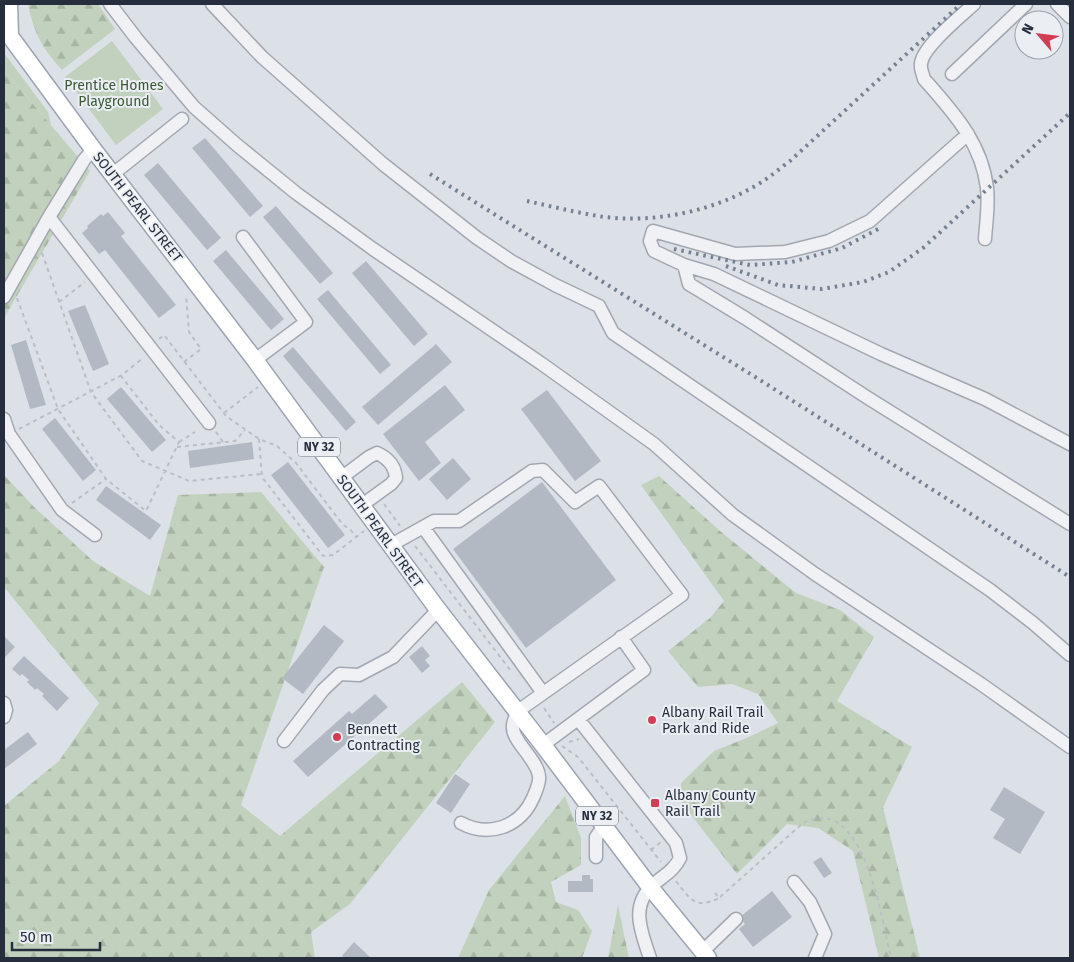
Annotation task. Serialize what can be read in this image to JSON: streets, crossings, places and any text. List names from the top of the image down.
{
  "streets": {
    "main road": ["SOUTH PEARL STREET", "NY 32"]
  },
  "crossings": [
    ["SOUTH PEARL STREET", "NY 32"]
  ],
  "parks": ["Prentice Homes Playground"],
  "places": {
    "other": ["Albany Rail Trail Park and Ride", "Bennett Contracting"],
    "transit": ["Albany County Rail Trail"]
  },
  "scale_bar": "50 m",
  "north": "top left"
}
